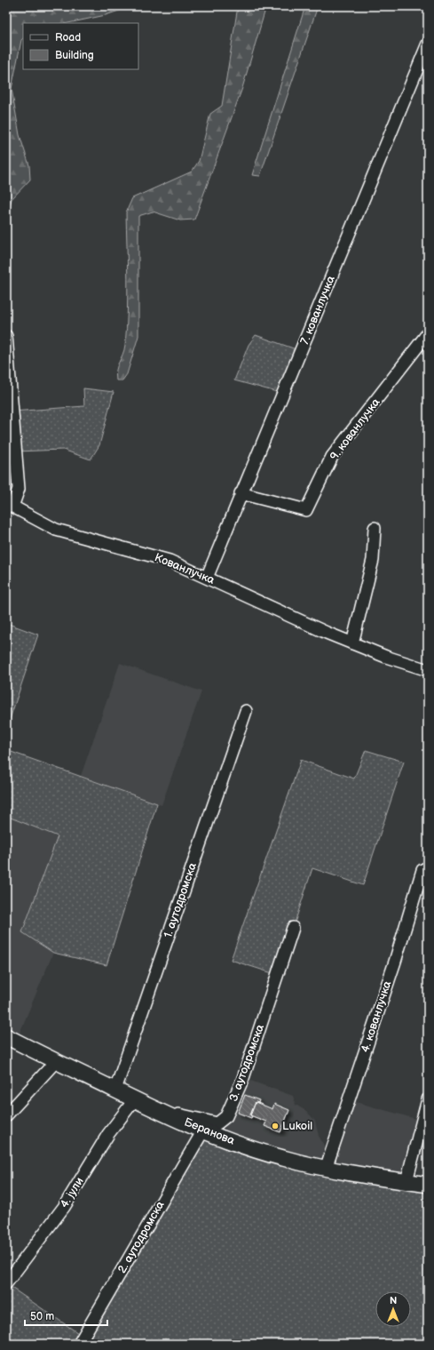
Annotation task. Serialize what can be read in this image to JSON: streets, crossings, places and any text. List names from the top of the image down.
{
  "streets": {
    "main road": ["Беранова"],
    "street": [
      "7. кованлучка",
      "9. кованлучка",
      "Кованлучка",
      "1. аутодромска",
      "4. кованлучка",
      "3. аутодромска",
      "4. јули",
      "2. аутодромска"
    ]
  },
  "crossings": [
    ["7. кованлучка", "9. кованлучка"],
    ["7. кованлучка", "Кованлучка"],
    ["1. аутодромска", "Беранова"],
    ["4. кованлучка", "Беранова"],
    ["3. аутодромска", "Беранова"],
    ["3. аутодромска", "4. јули"],
    ["Беранова", "4. јули"],
    ["Беранова", "2. аутодромска"]
  ],
  "places": ["Lukoil"],
  "legend": ["Road", "Building"],
  "scale_bar": "50 m",
  "north": "top"
}
